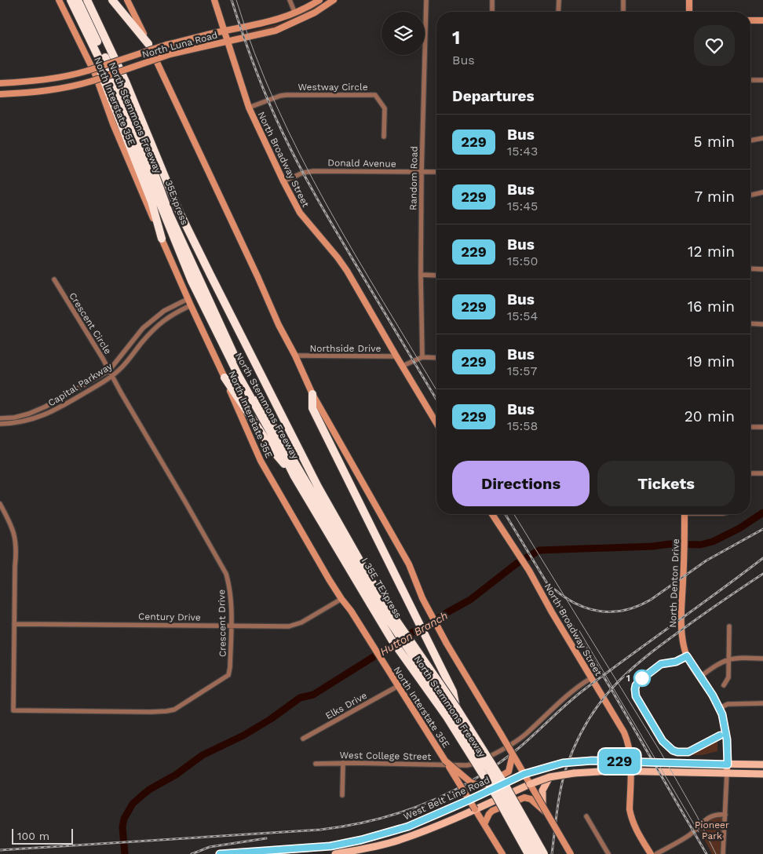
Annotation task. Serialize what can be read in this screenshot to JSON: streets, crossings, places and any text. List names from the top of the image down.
{
  "streets": {
    "highway": ["North Stemmons Freeway", "35Express", "I 35E TEXpress"],
    "main road": [
      "North Luna Road",
      "North Interstate 35E",
      "North Broadway Street",
      "North Denton Drive",
      "West Belt Line Road"
    ],
    "street": [
      "Westway Circle",
      "Donald Avenue",
      "Random Road",
      "Crescent Circle",
      "Northside Drive",
      "Capital Parkway",
      "Century Drive",
      "Crescent Drive",
      "Elks Drive",
      "West College Street"
    ]
  },
  "crossings": [
    ["North Luna Road", "North Broadway Street"],
    ["Westway Circle", "North Broadway Street"],
    ["North Interstate 35E", "Capital Parkway"],
    ["North Interstate 35E", "Century Drive"],
    ["North Interstate 35E", "Elks Drive"],
    ["North Interstate 35E", "West Belt Line Road"],
    ["North Stemmons Freeway", "I 35E TEXpress"],
    ["North Broadway Street", "Donald Avenue"],
    ["North Broadway Street", "Northside Drive"],
    ["North Broadway Street", "West College Street"],
    ["North Broadway Street", "West Belt Line Road"],
    ["Donald Avenue", "Random Road"],
    ["35Express", "I 35E TEXpress"],
    ["Crescent Circle", "Capital Parkway"],
    ["Crescent Circle", "Crescent Drive"],
    ["Capital Parkway", "Crescent Drive"],
    ["North Denton Drive", "West Belt Line Road"],
    ["Century Drive", "Crescent Drive"]
  ],
  "water": ["Hutton Branch"],
  "parks": ["Pioneer Park"],
  "places": ["1"],
  "lines": ["bus line 229"],
  "scale_bar": "100 m",
  "page": {
    "on_map": "229",
    "heading": [
      ["1", "Bus"],
      "Departures"
    ],
    "list": [
      {
        "mark": "229",
        "name": "Bus",
        "note": "15:43",
        "value": "5 min"
      },
      {
        "mark": "229",
        "name": "Bus",
        "note": "15:45",
        "value": "7 min"
      },
      {
        "mark": "229",
        "name": "Bus",
        "note": "15:50",
        "value": "12 min"
      },
      {
        "mark": "229",
        "name": "Bus",
        "note": "15:54",
        "value": "16 min"
      },
      {
        "mark": "229",
        "name": "Bus",
        "note": "15:57",
        "value": "19 min"
      },
      {
        "mark": "229",
        "name": "Bus",
        "note": "15:58",
        "value": "20 min"
      }
    ],
    "buttons": ["Directions", "Tickets"],
    "scale": "100 m"
  }
}
